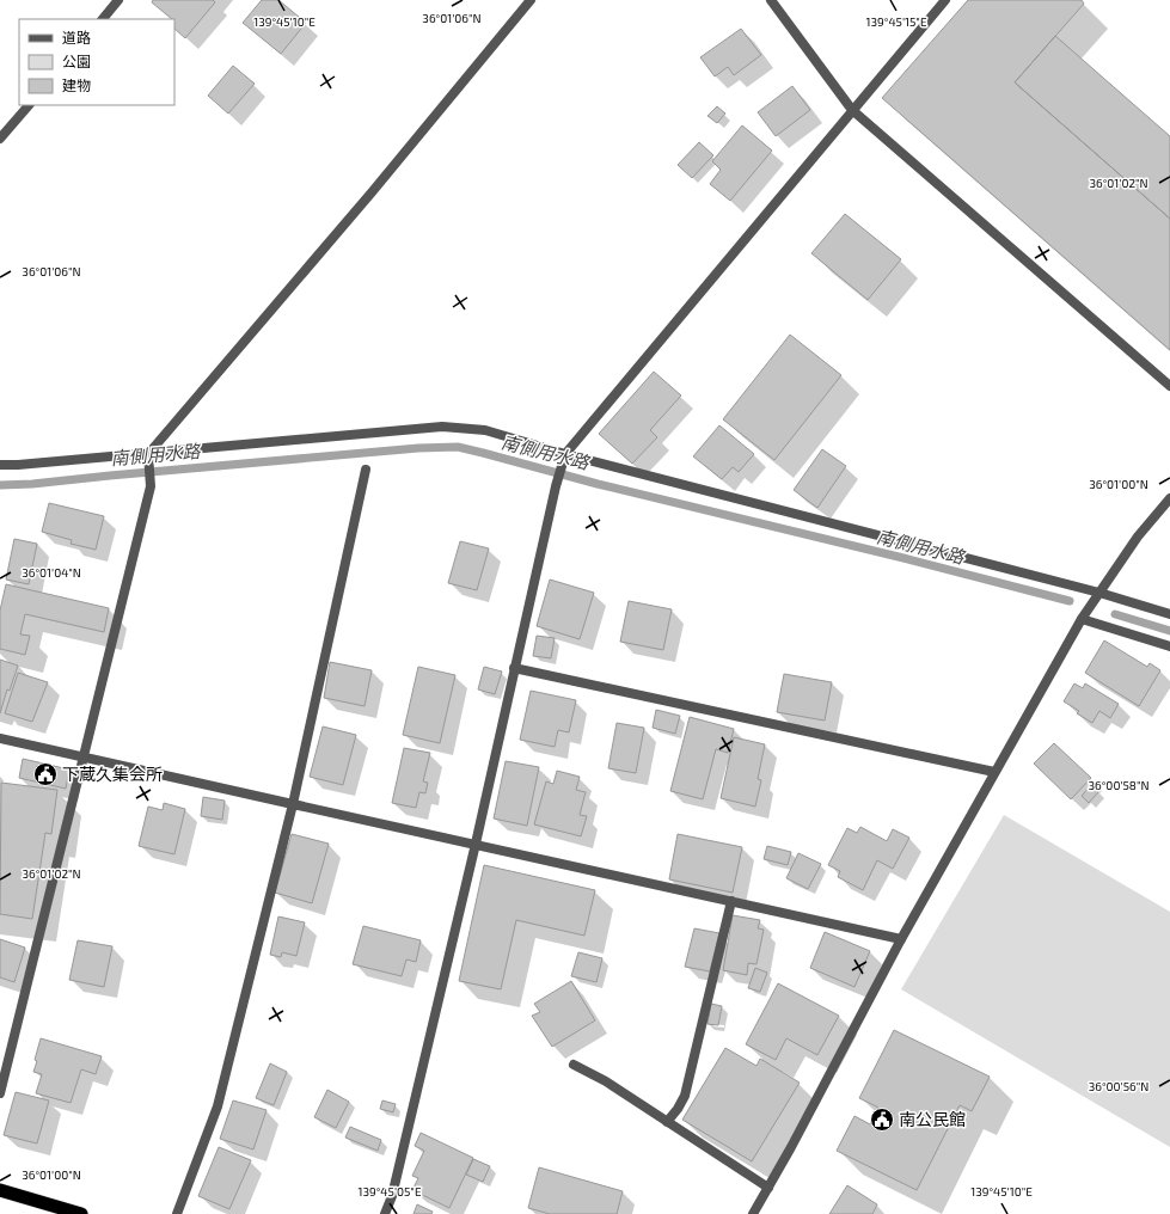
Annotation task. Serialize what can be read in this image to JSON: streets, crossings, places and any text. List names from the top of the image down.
{
  "water": ["南側用水路"],
  "places": {
    "public building": ["下蔵久集会所", "南公民館"]
  },
  "legend": ["道路", "公園", "建物"],
  "coordinates": [
    "36°01'06\"N",
    "139°45'10\"E",
    "139°45'15\"E",
    "36°01'02\"N",
    "36°01'00\"N",
    "36°01'04\"N",
    "36°00'58\"N",
    "36°00'56\"N",
    "139°45'05\"E"
  ]
}
